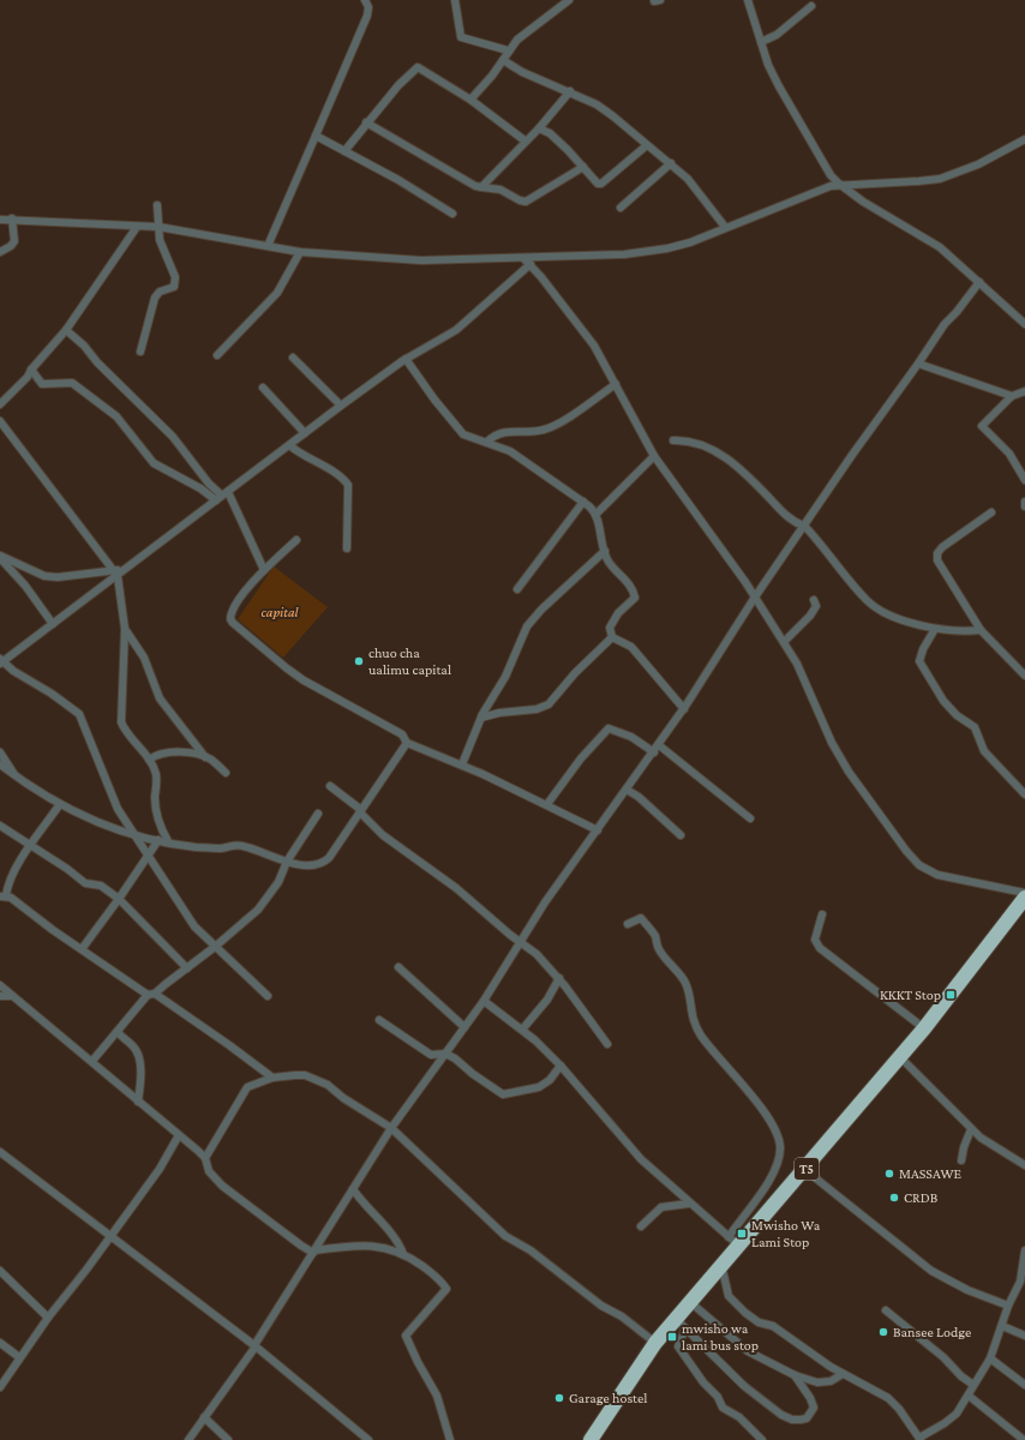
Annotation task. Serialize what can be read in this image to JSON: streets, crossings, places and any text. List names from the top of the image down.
{
  "streets": {
    "highway": ["T5"]
  },
  "parks": ["capital"],
  "places": {
    "other": [
      "chuo cha ualimu capital",
      "MASSAWE",
      "CRDB",
      "Bansee Lodge",
      "Garage hostel"
    ],
    "transit": ["KKKT Stop", "Mwisho Wa Lami Stop", "mwisho wa lami bus stop"]
  }
}
